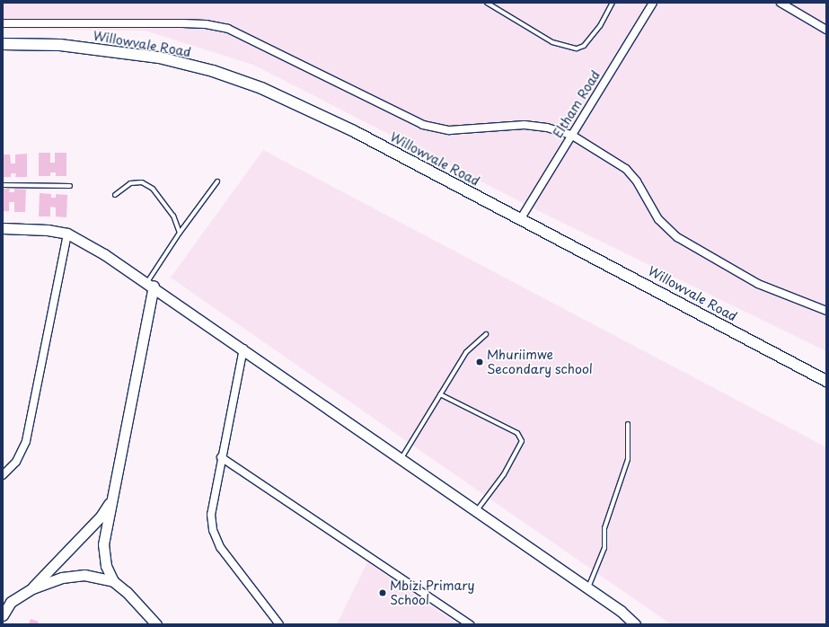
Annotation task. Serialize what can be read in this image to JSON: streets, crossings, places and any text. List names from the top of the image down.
{
  "streets": {
    "main road": ["Willowvale Road"],
    "street": ["Eltham Road"]
  },
  "crossings": [
    ["Willowvale Road", "Eltham Road"]
  ],
  "places": ["Mhuriimwe Secondary school", "Mbizi Primary School"]
}
